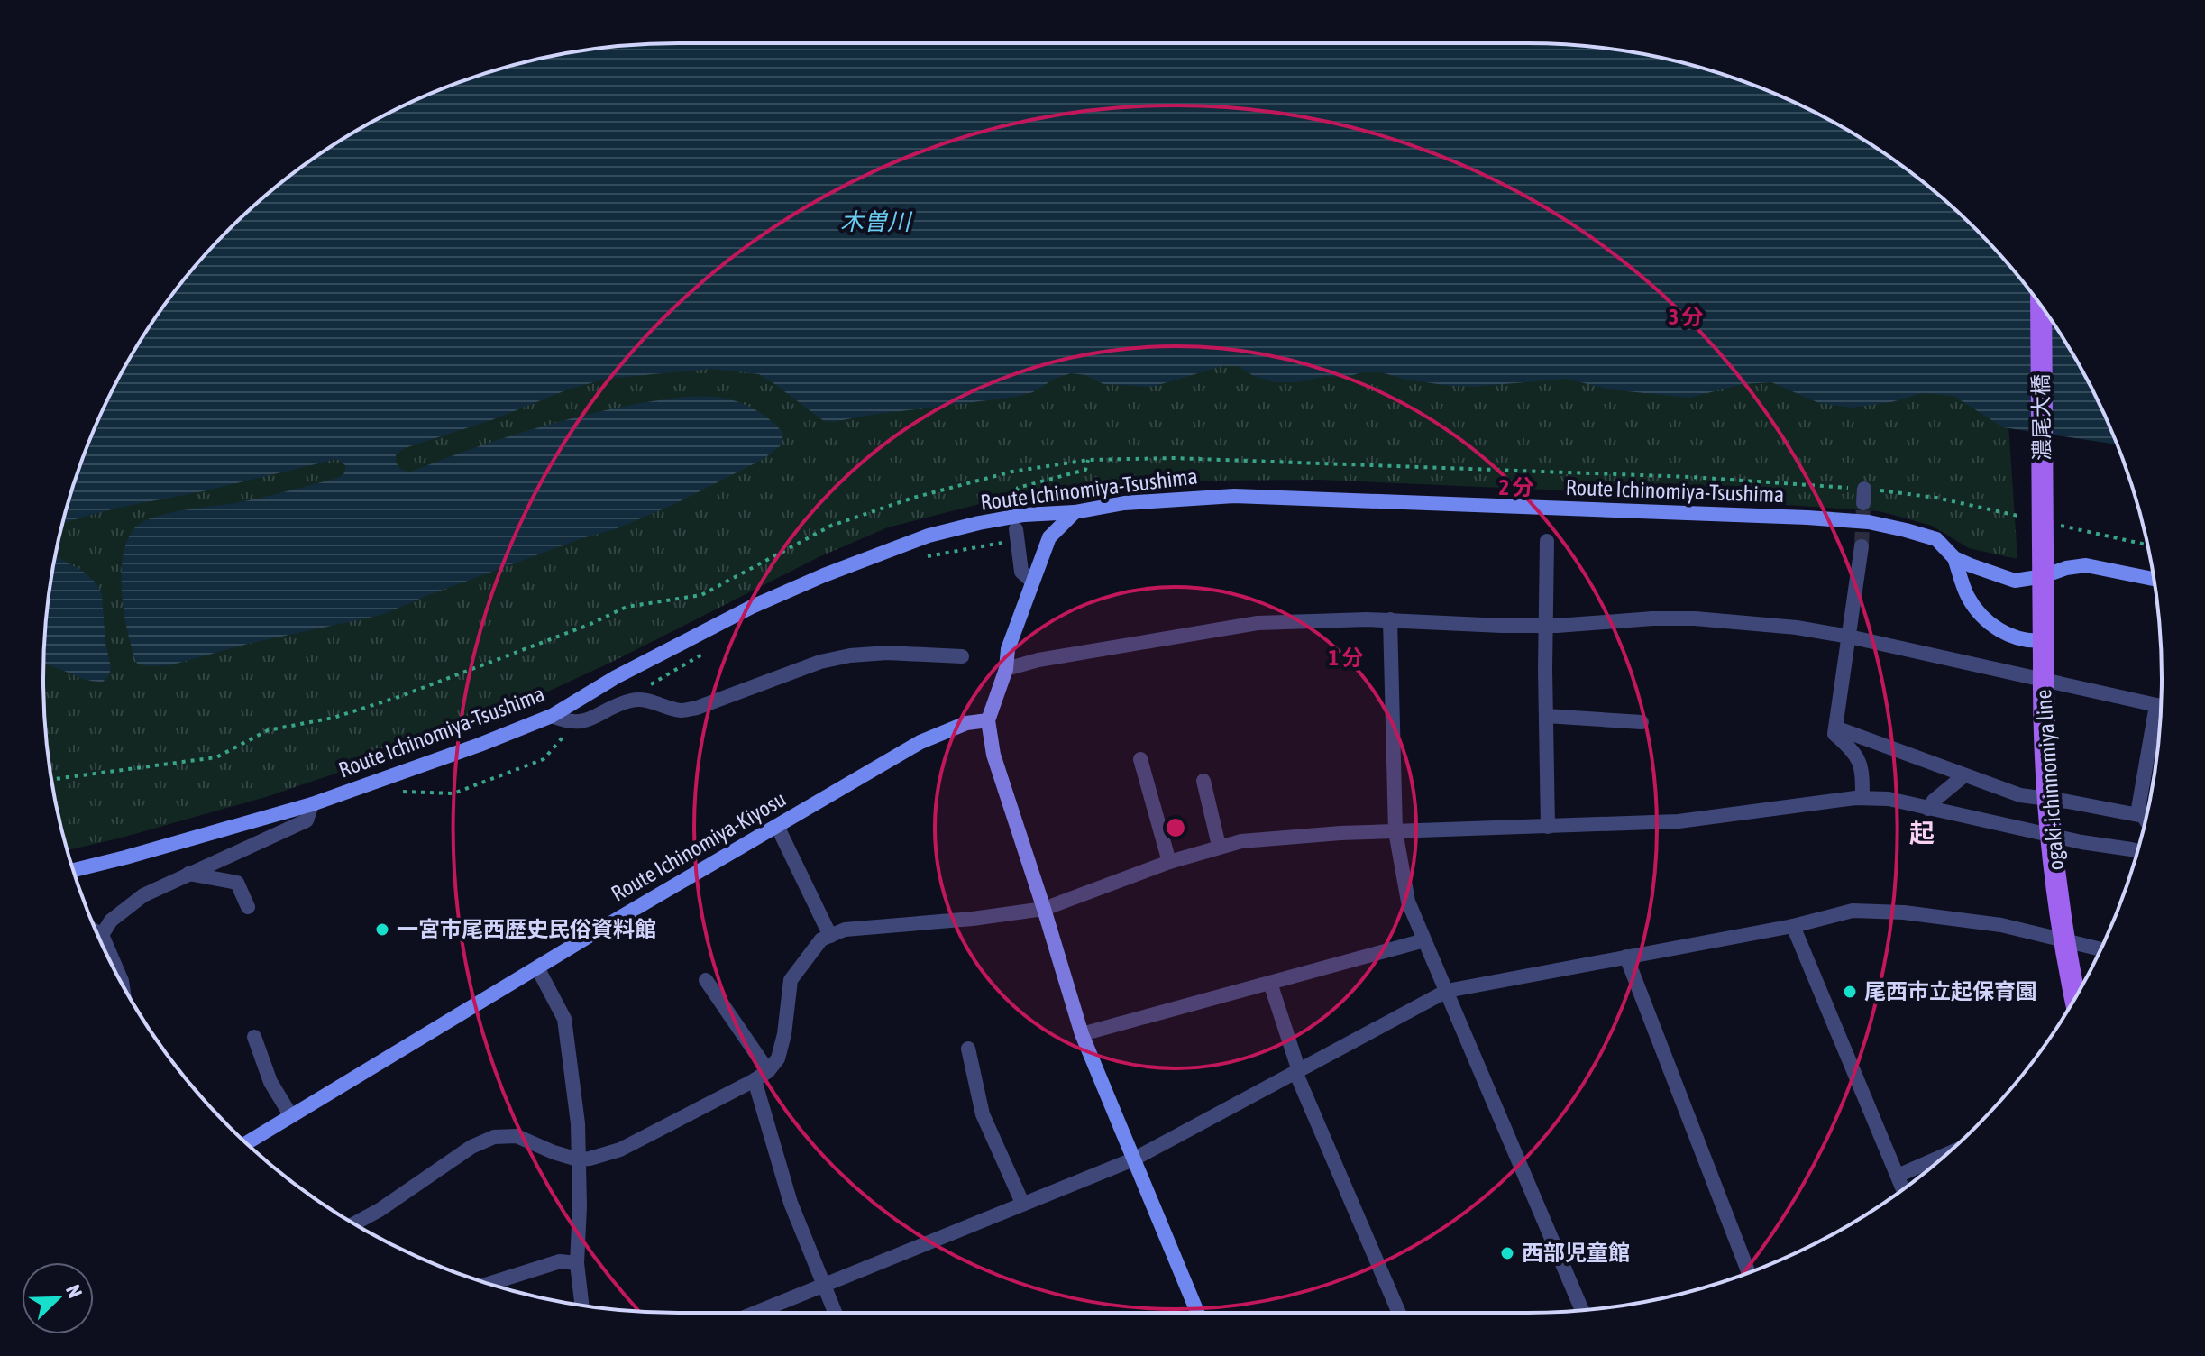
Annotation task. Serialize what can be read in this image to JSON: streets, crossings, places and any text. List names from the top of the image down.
{
  "streets": {
    "main road": [
      "濃尾大橋",
      "Route Ichinomiya-Tsushima",
      "ogaki-ichinnomiya line",
      "Route Ichinomiya-Kiyosu"
    ]
  },
  "crossings": [
    ["濃尾大橋", "ogaki-ichinnomiya line"],
    ["Route Ichinomiya-Tsushima", "ogaki-ichinnomiya line"]
  ],
  "districts": ["起"],
  "water": ["木曽川"],
  "places": ["一宮市尾西歴史民俗資料館", "尾西市立起保育園", "西部児童館"],
  "north": "top right",
  "rings": ["3 分", "2 分", "1 分"]
}
